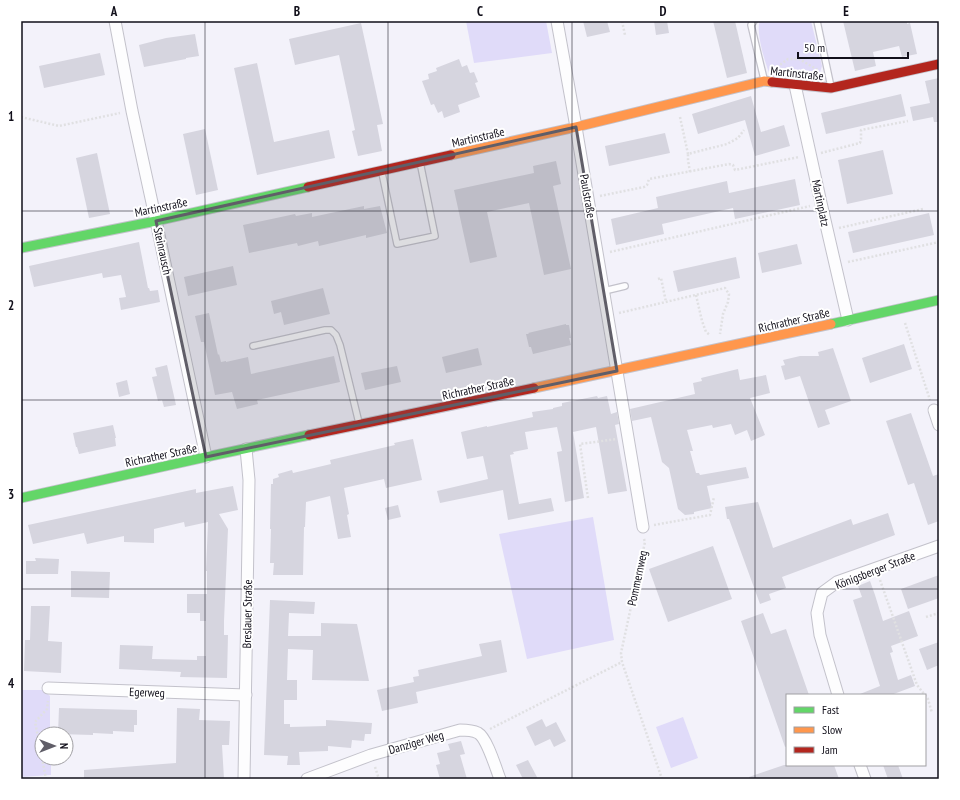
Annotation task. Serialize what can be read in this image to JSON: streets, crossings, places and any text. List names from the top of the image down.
{
  "streets": {
    "street": [
      "Martinstraße",
      "Paulstraße",
      "Martinplatz",
      "Steinrausch",
      "Richrather Straße",
      "Königsberger Straße",
      "Breslauer Straße",
      "Egerweg",
      "Danziger Weg"
    ],
    "path": ["Pommernweg"]
  },
  "crossings": [
    ["Martinstraße", "Paulstraße"],
    ["Martinstraße", "Martinplatz"],
    ["Martinstraße", "Steinrausch"],
    ["Paulstraße", "Richrather Straße"],
    ["Martinplatz", "Richrather Straße"],
    ["Steinrausch", "Richrather Straße"],
    ["Richrather Straße", "Breslauer Straße"],
    ["Breslauer Straße", "Egerweg"]
  ],
  "legend": ["Fast", "Slow", "Jam"],
  "scale_bar": "50 m",
  "north": "right",
  "grid": {
    "columns": [
      "A",
      "B",
      "C",
      "D",
      "E"
    ],
    "rows": [
      "1",
      "2",
      "3",
      "4"
    ]
  }
}
